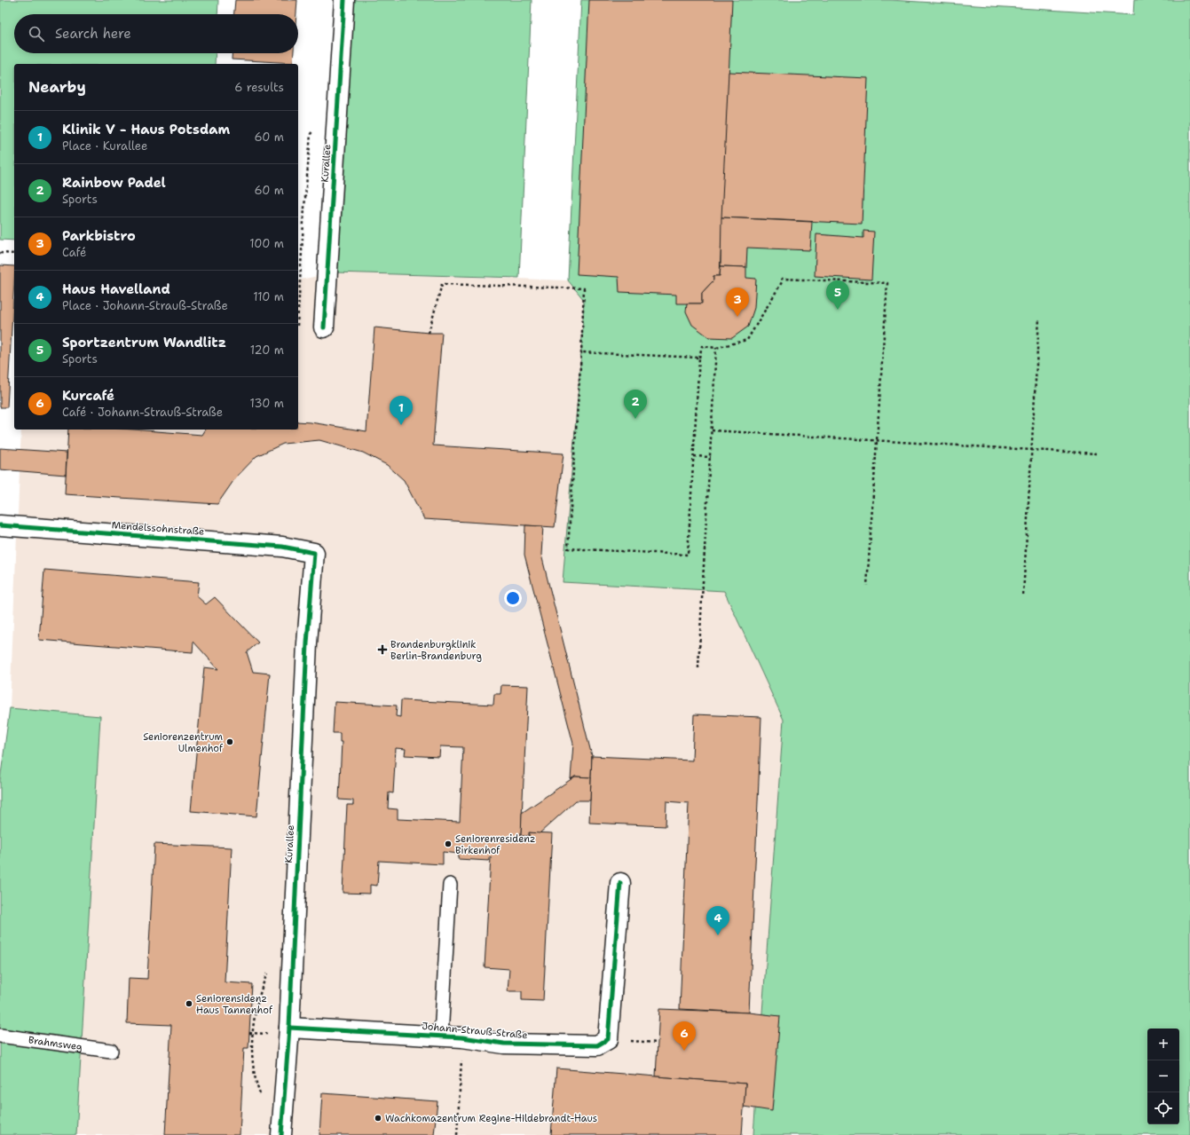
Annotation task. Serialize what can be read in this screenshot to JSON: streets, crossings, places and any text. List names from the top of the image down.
{
  "streets": {
    "street": ["Kurallee", "Mendelssohnstraße", "Johann-Strauß-Straße"],
    "lane": ["Brahmsweg"]
  },
  "crossings": [
    ["Kurallee", "Mendelssohnstraße"],
    ["Kurallee", "Johann-Strauß-Straße"]
  ],
  "places": {
    "health": ["Brandenburgklinik Berlin-Brandenburg"],
    "other": [
      "Seniorenzentrum Ulmenhof",
      "Seniorenresidenz Birkenhof",
      "Seniorensidenz Haus Tannenhof",
      "Wachkomazentrum Regine-Hildebrandt-Haus"
    ]
  },
  "page": {
    "search": "Search here",
    "heading": ["Nearby", "6 results"],
    "list": [
      {
        "mark": "1",
        "name": "Klinik V - Haus Potsdam",
        "note": "Place · Kurallee",
        "value": "60 m"
      },
      {
        "mark": "2",
        "name": "Rainbow Padel",
        "note": "Sports",
        "value": "60 m"
      },
      {
        "mark": "3",
        "name": "Parkbistro",
        "note": "Café",
        "value": "100 m"
      },
      {
        "mark": "4",
        "name": "Haus Havelland",
        "note": "Place · Johann-Strauß-Straße",
        "value": "110 m"
      },
      {
        "mark": "5",
        "name": "Sportzentrum Wandlitz",
        "note": "Sports",
        "value": "120 m"
      },
      {
        "mark": "6",
        "name": "Kurcafé",
        "note": "Café · Johann-Strauß-Straße",
        "value": "130 m"
      }
    ],
    "pins": [
      "5",
      "3",
      "2",
      "1",
      "4",
      "6"
    ],
    "map_buttons": ["+", "−"]
  }
}
